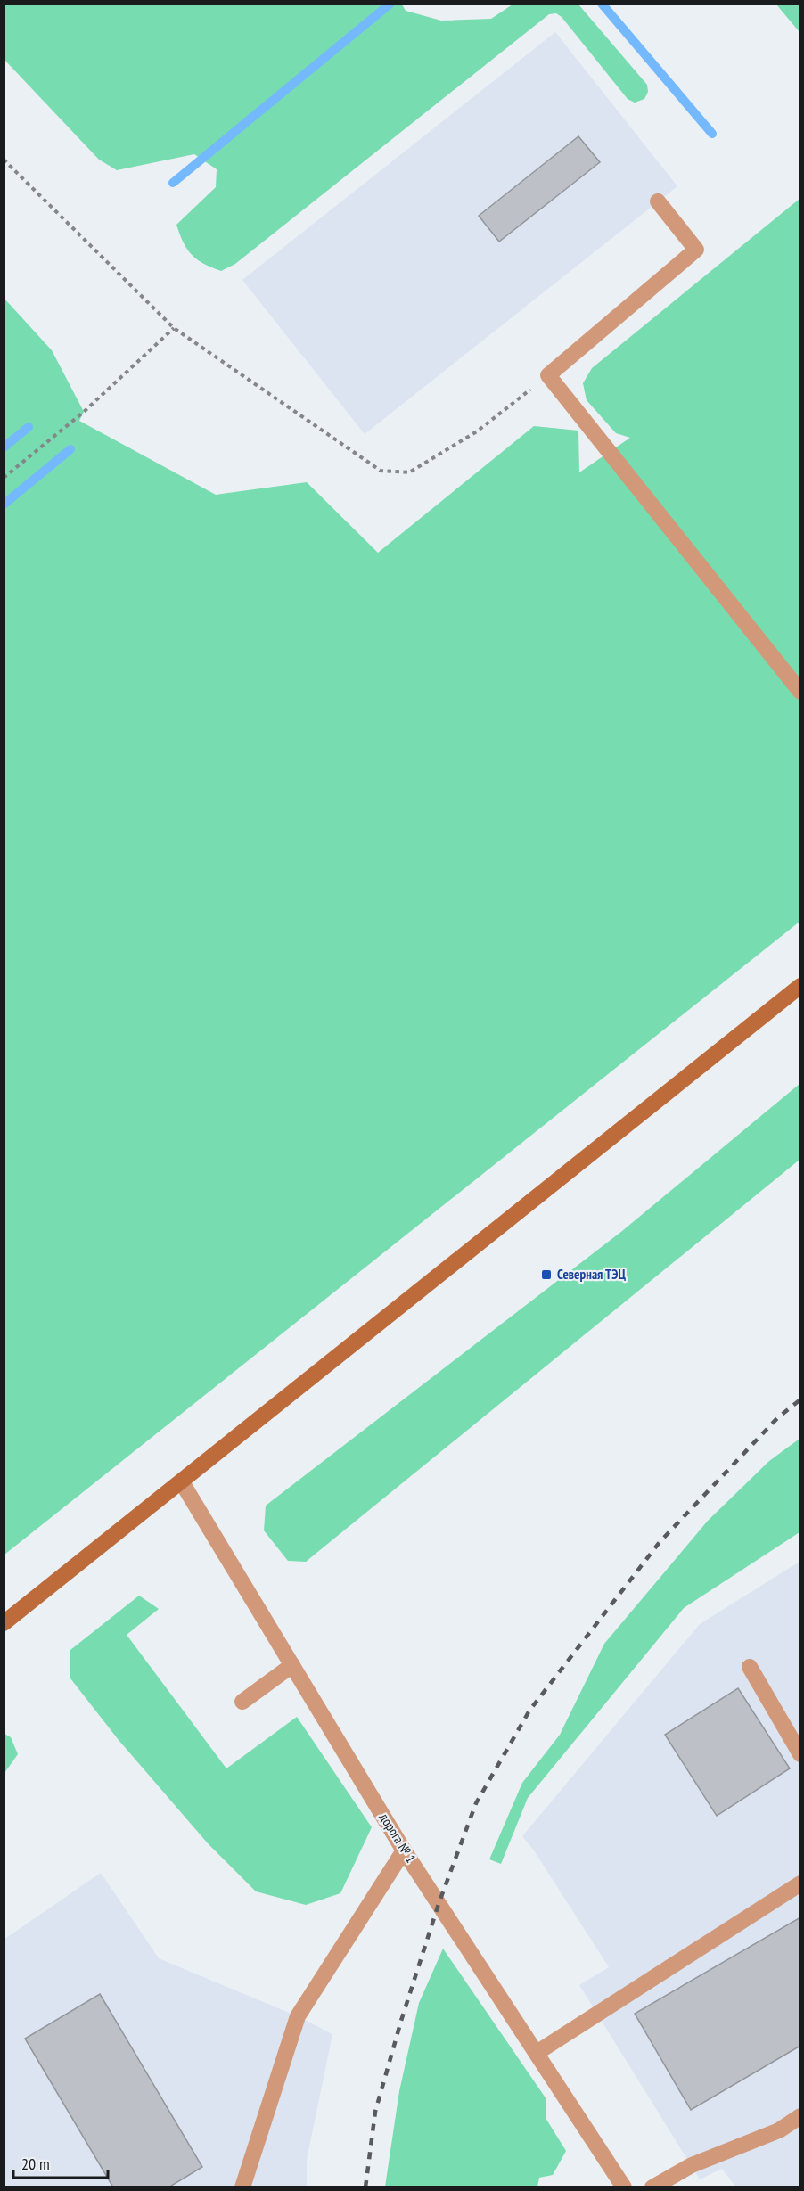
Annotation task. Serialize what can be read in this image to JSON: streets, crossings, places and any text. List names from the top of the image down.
{
  "streets": {
    "street": ["дорога № 1"]
  },
  "places": {
    "transit": ["Северная ТЭЦ"]
  },
  "scale_bar": "20 m"
}
